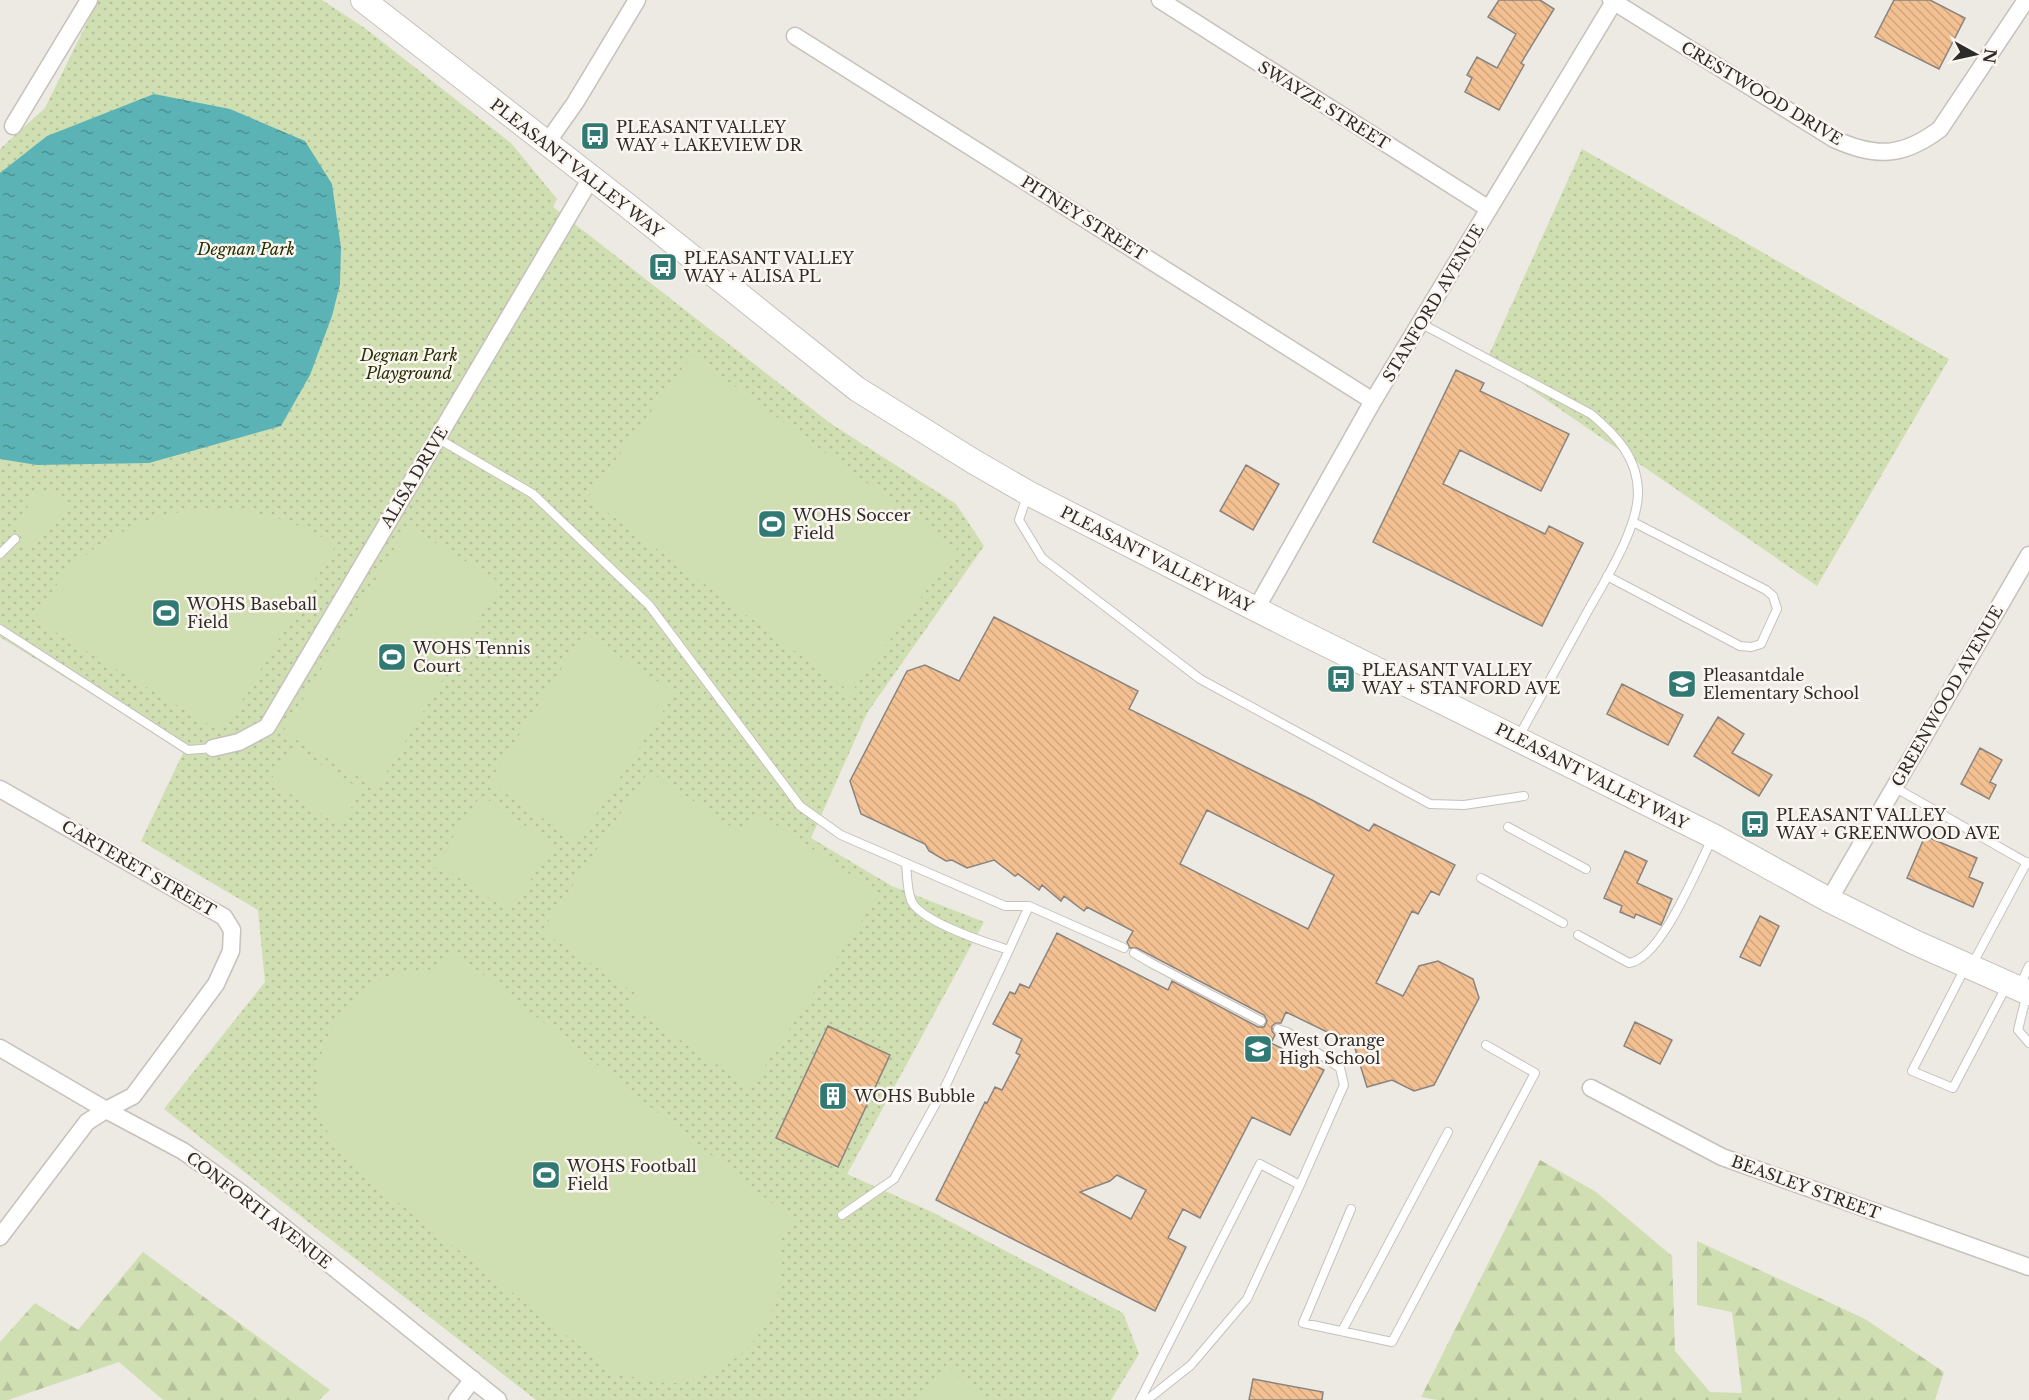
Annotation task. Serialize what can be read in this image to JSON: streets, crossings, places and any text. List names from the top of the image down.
{
  "streets": {
    "main road": ["PLEASANT VALLEY WAY"],
    "street": [
      "CRESTWOOD DRIVE",
      "SWAYZE STREET",
      "PITNEY STREET",
      "STANFORD AVENUE",
      "ALISA DRIVE",
      "GREENWOOD AVENUE",
      "CARTERET STREET",
      "BEASLEY STREET",
      "CONFORTI AVENUE"
    ]
  },
  "crossings": [
    ["CRESTWOOD DRIVE", "STANFORD AVENUE"],
    ["SWAYZE STREET", "STANFORD AVENUE"],
    ["PLEASANT VALLEY WAY", "STANFORD AVENUE"],
    ["PLEASANT VALLEY WAY", "ALISA DRIVE"],
    ["PLEASANT VALLEY WAY", "GREENWOOD AVENUE"],
    ["PITNEY STREET", "STANFORD AVENUE"],
    ["CARTERET STREET", "CONFORTI AVENUE"]
  ],
  "parks": ["Degnan Park", "Degnan Park Playground"],
  "places": {
    "bus stop": [
      "PLEASANT VALLEY WAY + LAKEVIEW DR",
      "PLEASANT VALLEY WAY + ALISA PL",
      "PLEASANT VALLEY WAY + STANFORD AVE",
      "PLEASANT VALLEY WAY + GREENWOOD AVE"
    ],
    "sports": [
      "WOHS Soccer Field",
      "WOHS Baseball Field",
      "WOHS Tennis Court",
      "WOHS Football Field"
    ],
    "school or university": ["Pleasantdale Elementary School", "West Orange High School"],
    "building": ["WOHS Bubble"]
  },
  "north": "right"
}
